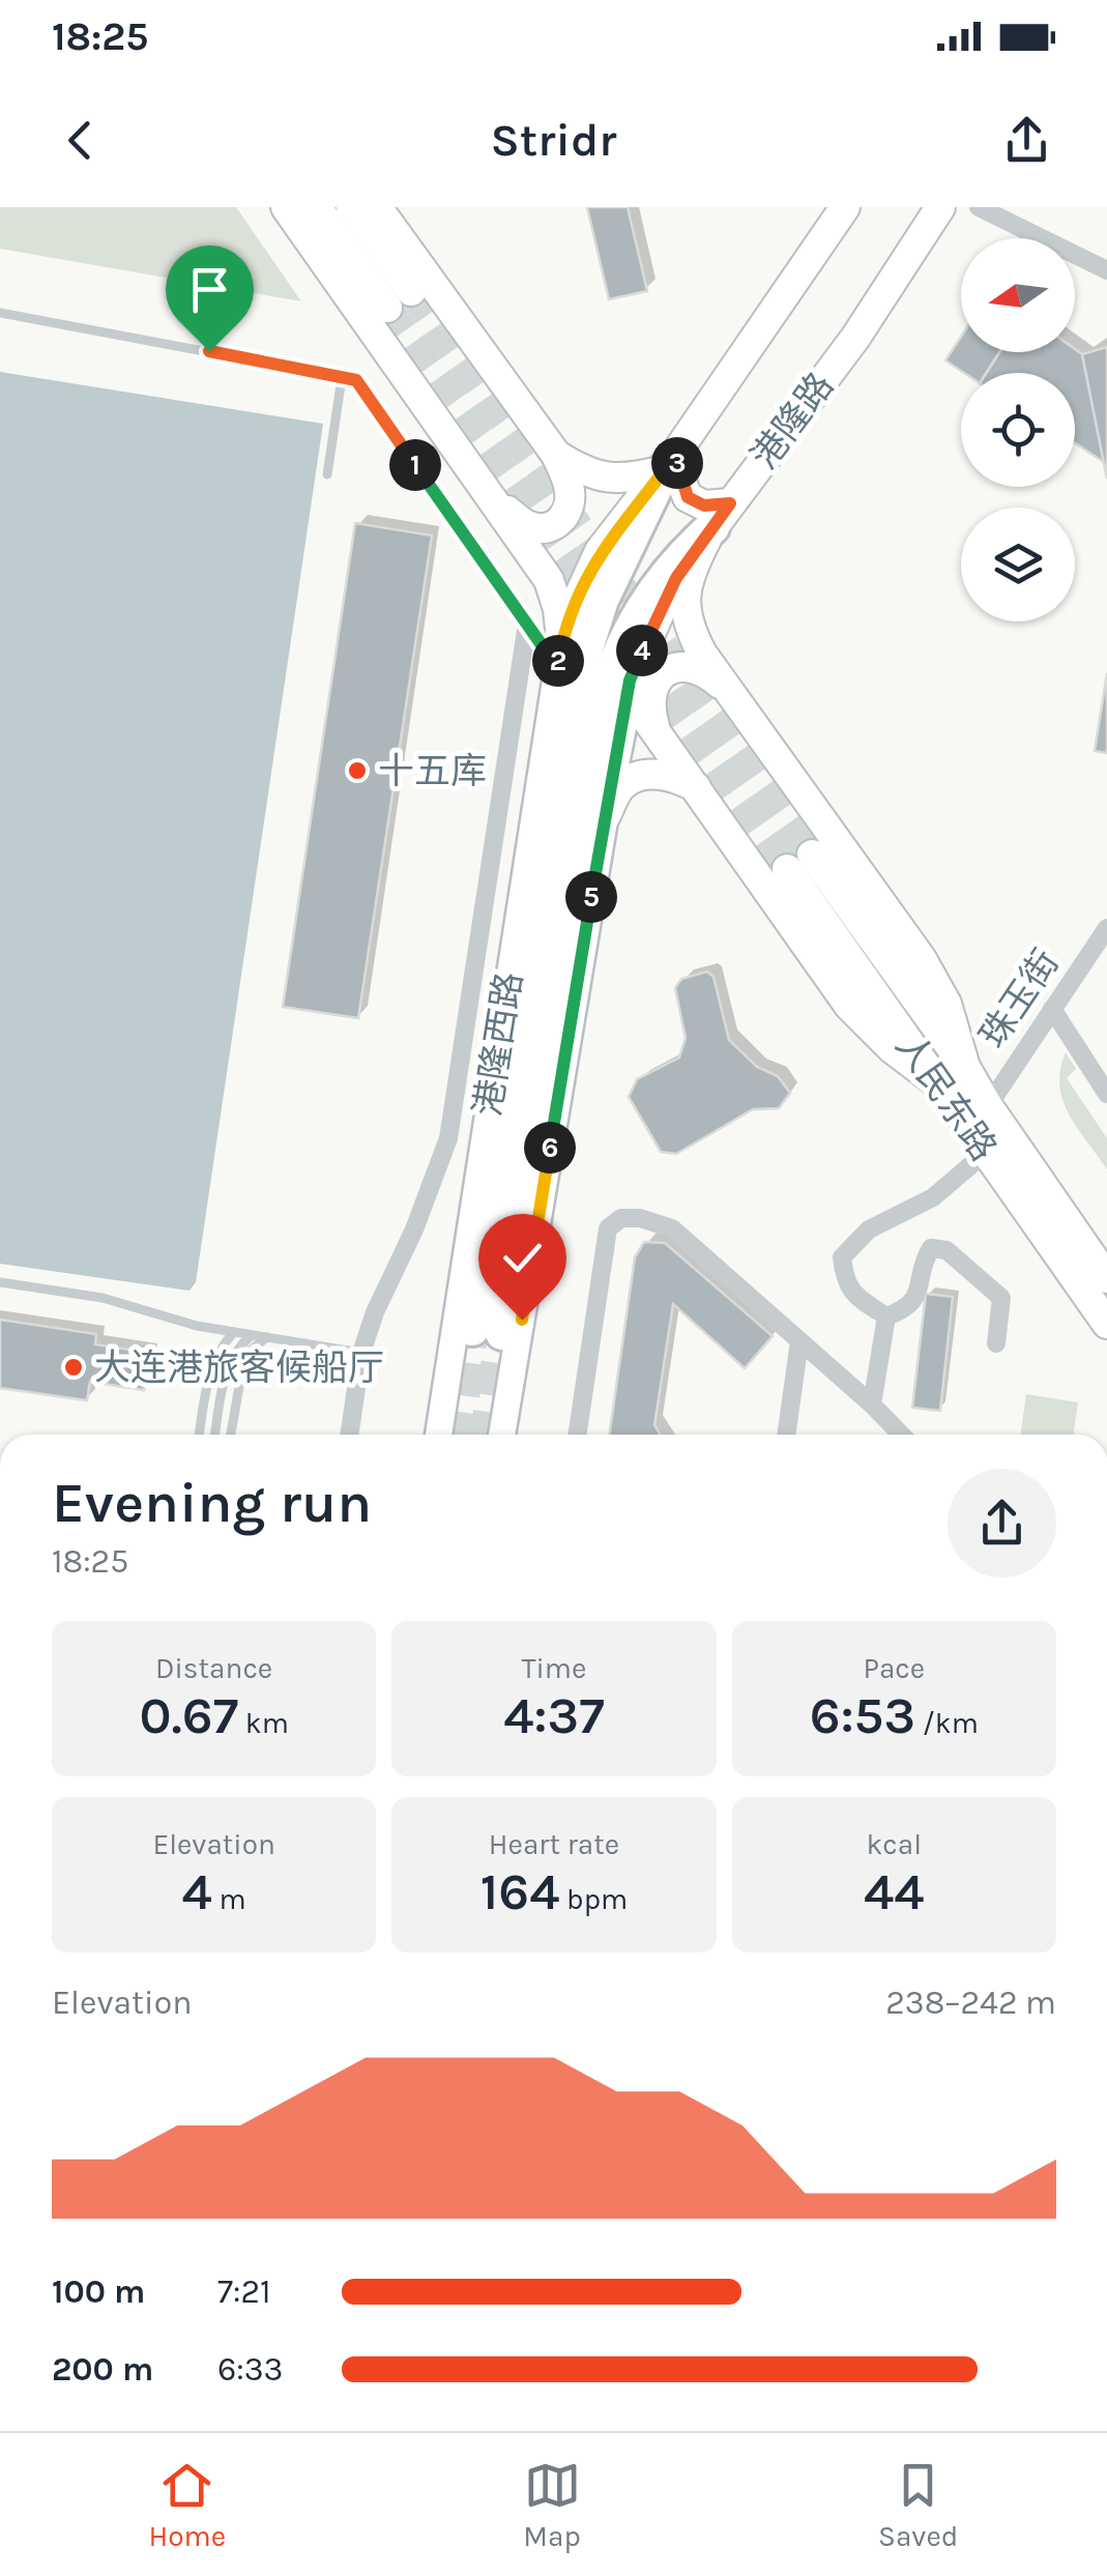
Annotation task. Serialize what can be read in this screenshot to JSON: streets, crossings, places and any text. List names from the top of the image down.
{
  "streets": {
    "main road": ["港隆路", "港隆西路", "人民东路"],
    "street": ["珠玉街"]
  },
  "crossings": [
    ["港隆路", "港隆西路"],
    ["珠玉街", "人民东路"]
  ],
  "places": ["十五库", "大连港旅客候船厅"],
  "north": "left",
  "page": {
    "status": "18:25",
    "header": "Stridr",
    "pins": [
      "3",
      "1",
      "4",
      "2",
      "5",
      "6"
    ],
    "heading": ["Evening run", "18:25"],
    "stats": [
      ["Distance", "0.67 km"],
      ["Time", "4:37"],
      ["Pace", "6:53 /km"],
      ["Elevation", "4 m"],
      ["Heart rate", "164 bpm"],
      ["kcal", "44"]
    ],
    "chart": ["Elevation", "238–242 m"],
    "list": [
      {
        "name": "100 m",
        "note": "7:21"
      },
      {
        "name": "200 m",
        "note": "6:33"
      }
    ],
    "tabs": ["Home", "Map", "Saved"]
  }
}
